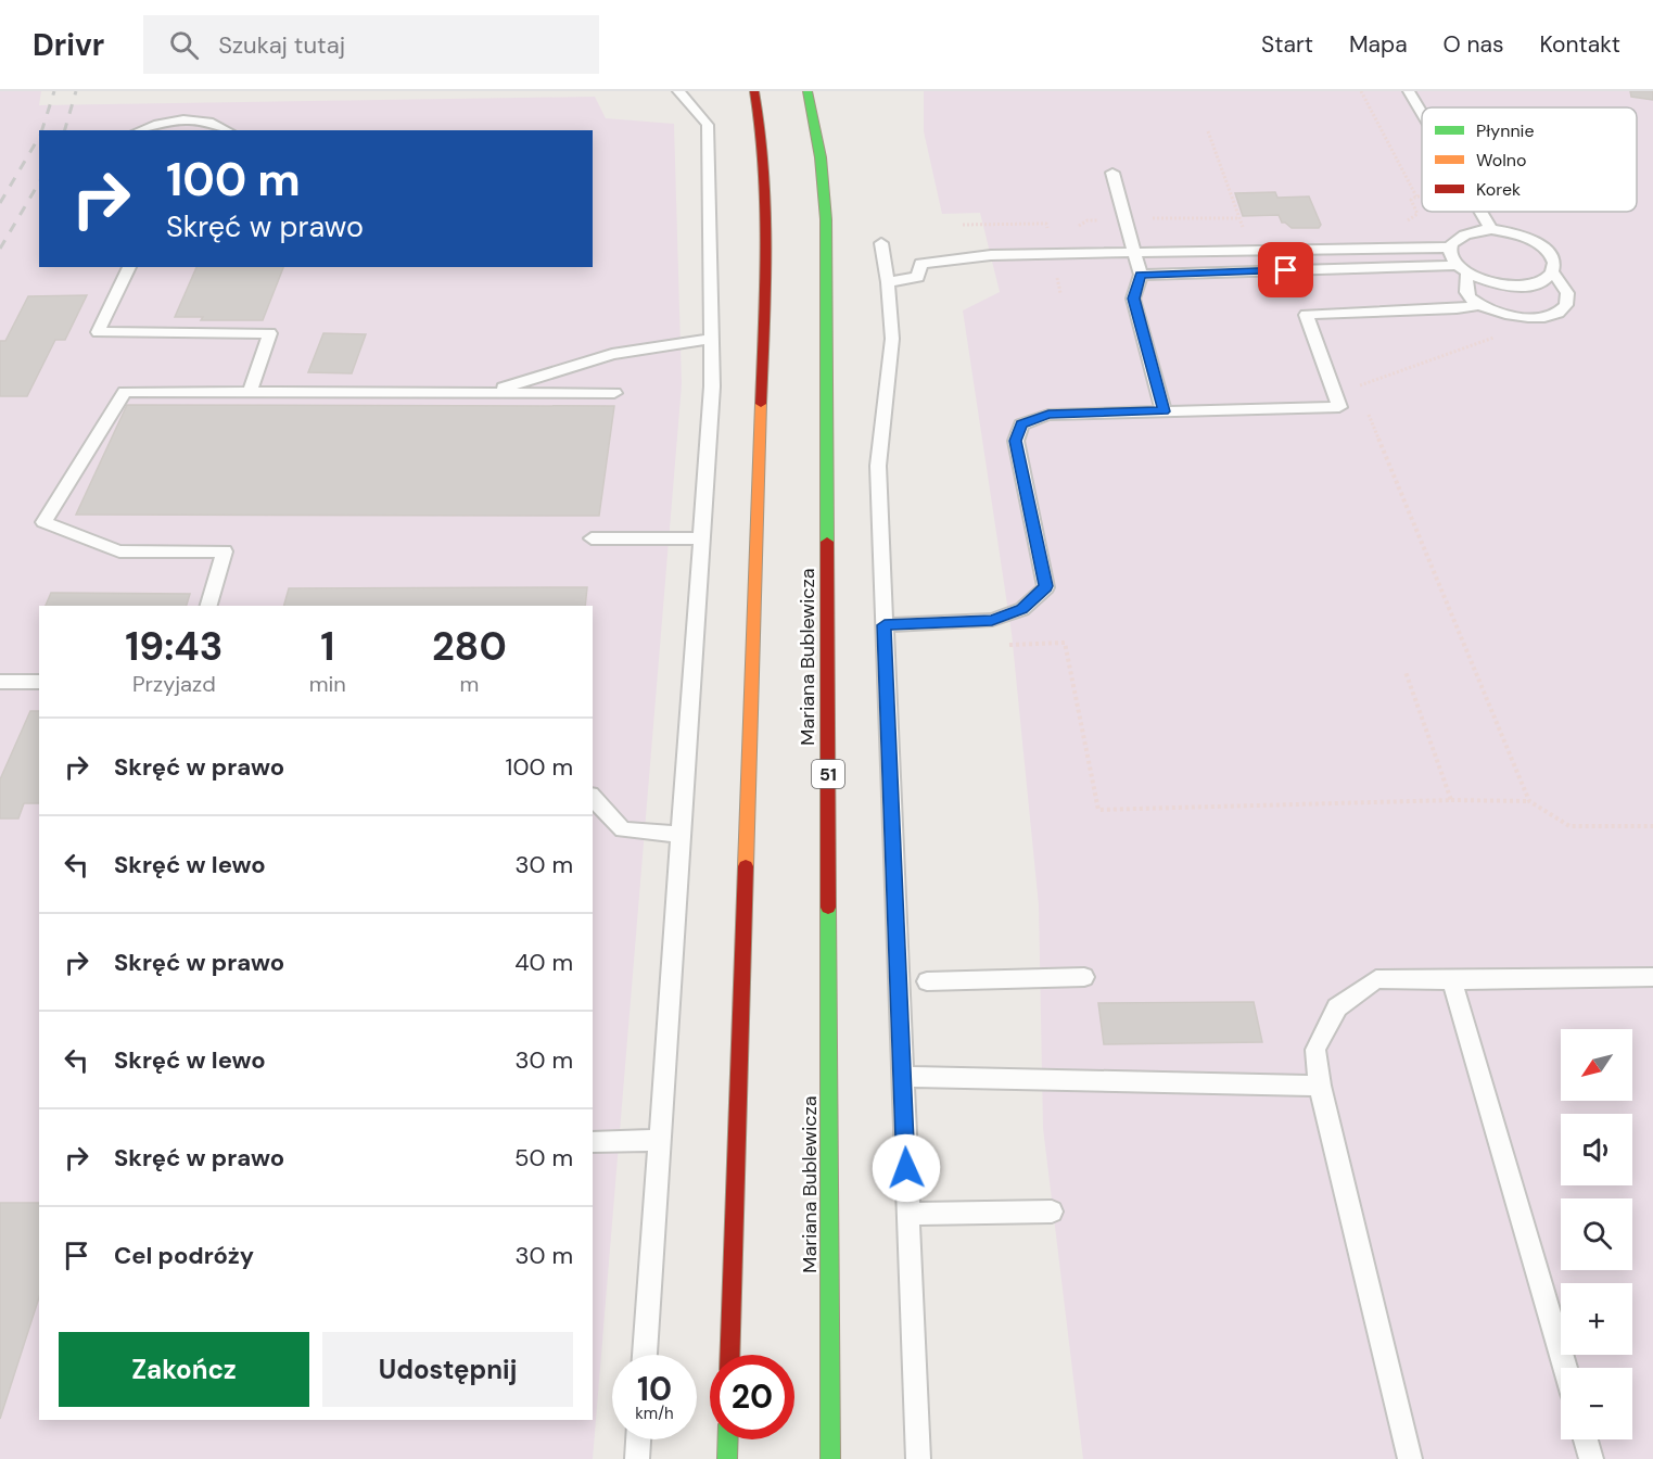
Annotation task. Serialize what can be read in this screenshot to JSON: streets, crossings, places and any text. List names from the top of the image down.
{
  "streets": {
    "main road": ["Mariana Bublewicza", "51"]
  },
  "legend": ["Płynnie", "Wolno", "Korek"],
  "north": "bottom left",
  "page": {
    "header": "Drivr",
    "search": "Szukaj tutaj",
    "nav": [
      "Start",
      "Mapa",
      "O nas",
      "Kontakt"
    ],
    "turn": ["100 m", "Skręć w prawo"],
    "eta": [
      "19:43",
      "Przyjazd",
      "1",
      "min",
      "280",
      "m"
    ],
    "list": [
      {
        "name": "Skręć w prawo",
        "value": "100 m"
      },
      {
        "name": "Skręć w lewo",
        "value": "30 m"
      },
      {
        "name": "Skręć w prawo",
        "value": "40 m"
      },
      {
        "name": "Skręć w lewo",
        "value": "30 m"
      },
      {
        "name": "Skręć w prawo",
        "value": "50 m"
      },
      {
        "name": "Cel podróży",
        "value": "30 m"
      }
    ],
    "map_buttons": ["+", "−"],
    "buttons": ["Zakończ", "Udostępnij"],
    "speed": "10 km/h",
    "limit": "20"
  }
}
